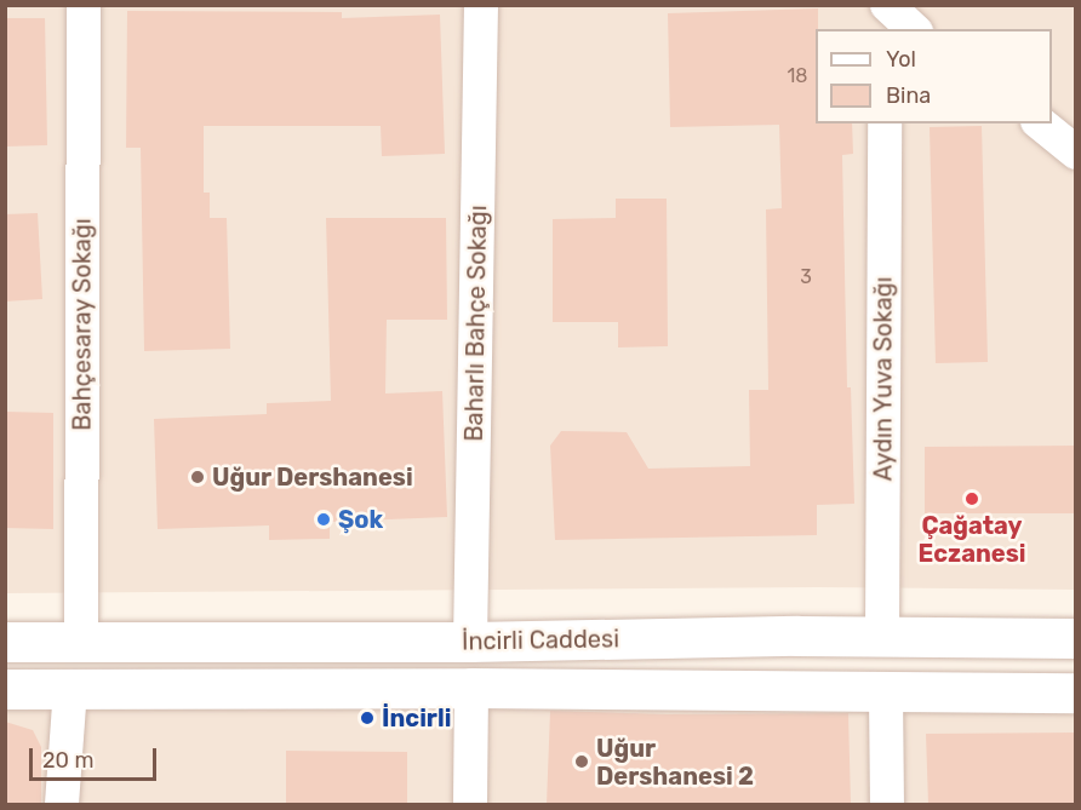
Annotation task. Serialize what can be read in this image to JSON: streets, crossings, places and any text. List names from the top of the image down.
{
  "streets": {
    "main road": ["İncirli Caddesi"],
    "street": ["Baharlı Bahçe Sokağı", "Bahçesaray Sokağı", "Aydın Yuva Sokağı"]
  },
  "crossings": [
    ["Baharlı Bahçe Sokağı", "İncirli Caddesi"],
    ["Bahçesaray Sokağı", "İncirli Caddesi"],
    ["Aydın Yuva Sokağı", "İncirli Caddesi"]
  ],
  "places": [
    "Uğur Dershanesi",
    "Çağatay Eczanesi",
    "Şok",
    "İncirli",
    "Uğur Dershanesi 2"
  ],
  "house_numbers": ["18", "3"],
  "legend": ["Yol", "Bina"],
  "scale_bar": "20 m"
}
